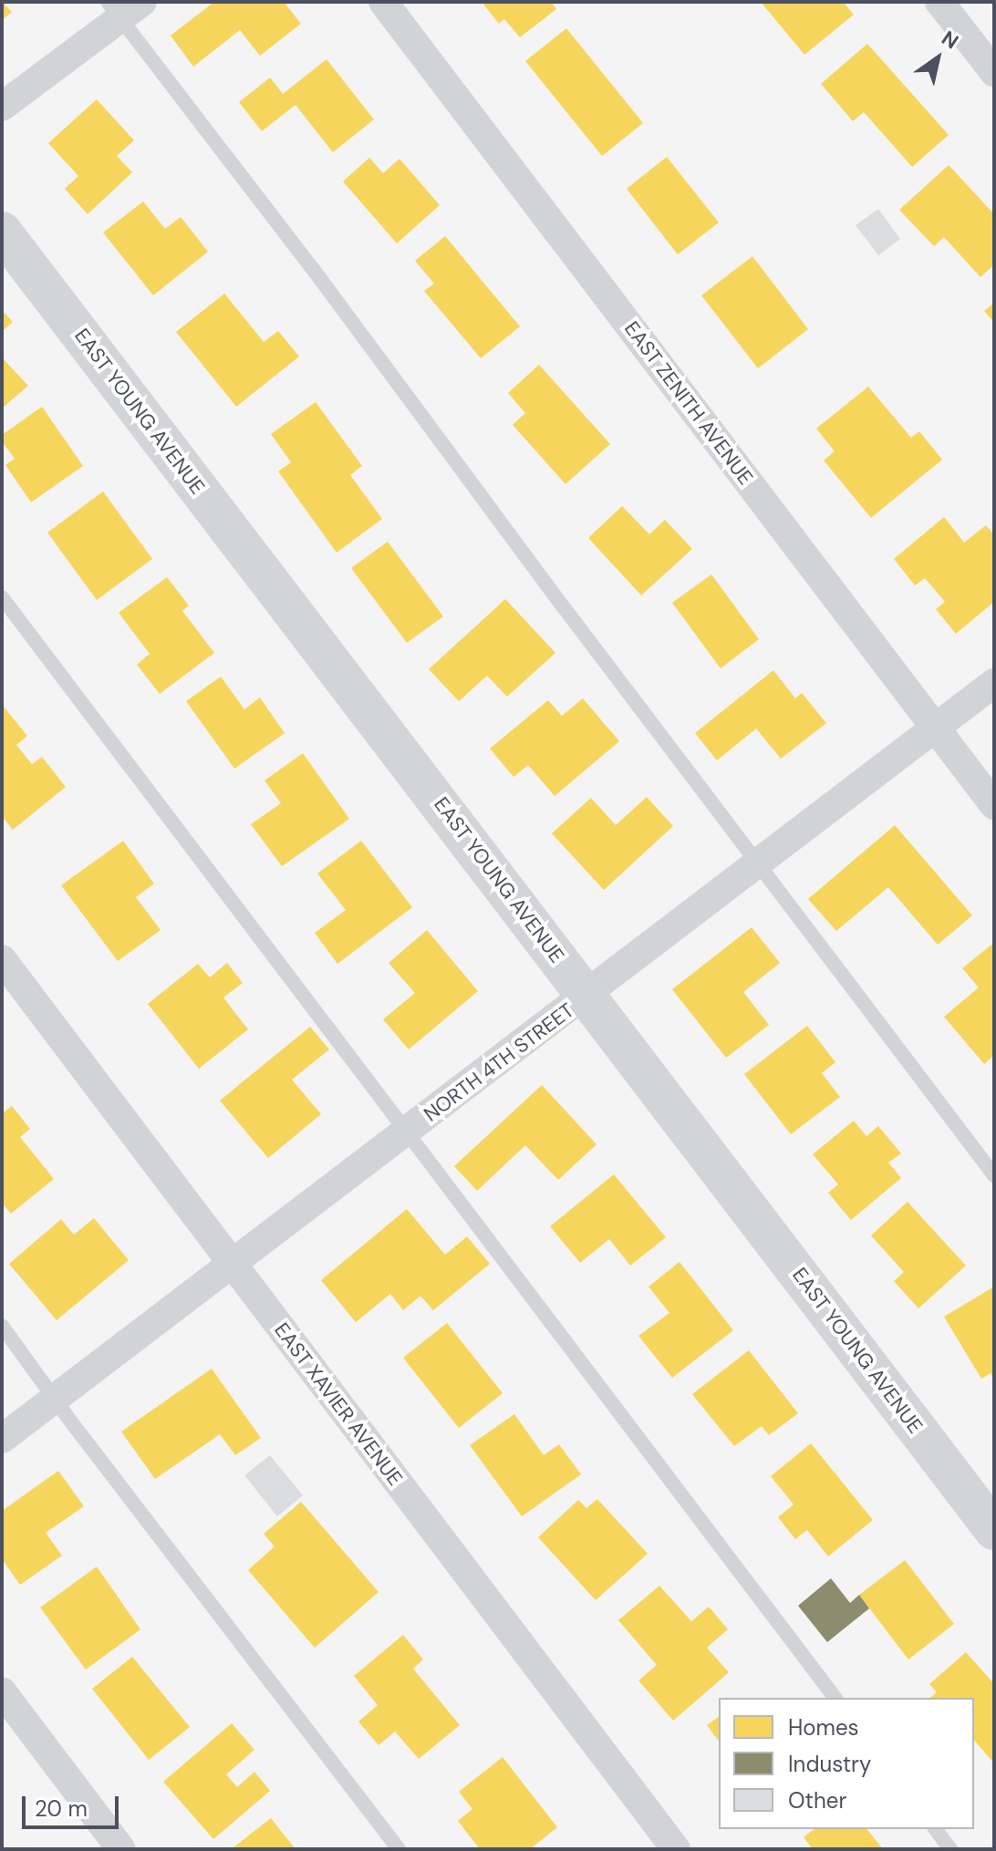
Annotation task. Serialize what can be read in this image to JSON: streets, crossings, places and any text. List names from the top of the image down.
{
  "streets": {
    "street": [
      "EAST ZENITH AVENUE",
      "EAST YOUNG AVENUE",
      "NORTH 4TH STREET",
      "EAST XAVIER AVENUE"
    ]
  },
  "crossings": [
    ["EAST ZENITH AVENUE", "NORTH 4TH STREET"],
    ["EAST YOUNG AVENUE", "NORTH 4TH STREET"],
    ["NORTH 4TH STREET", "EAST XAVIER AVENUE"]
  ],
  "legend": ["Homes", "Industry", "Other"],
  "scale_bar": "20 m",
  "north": "top right"
}
